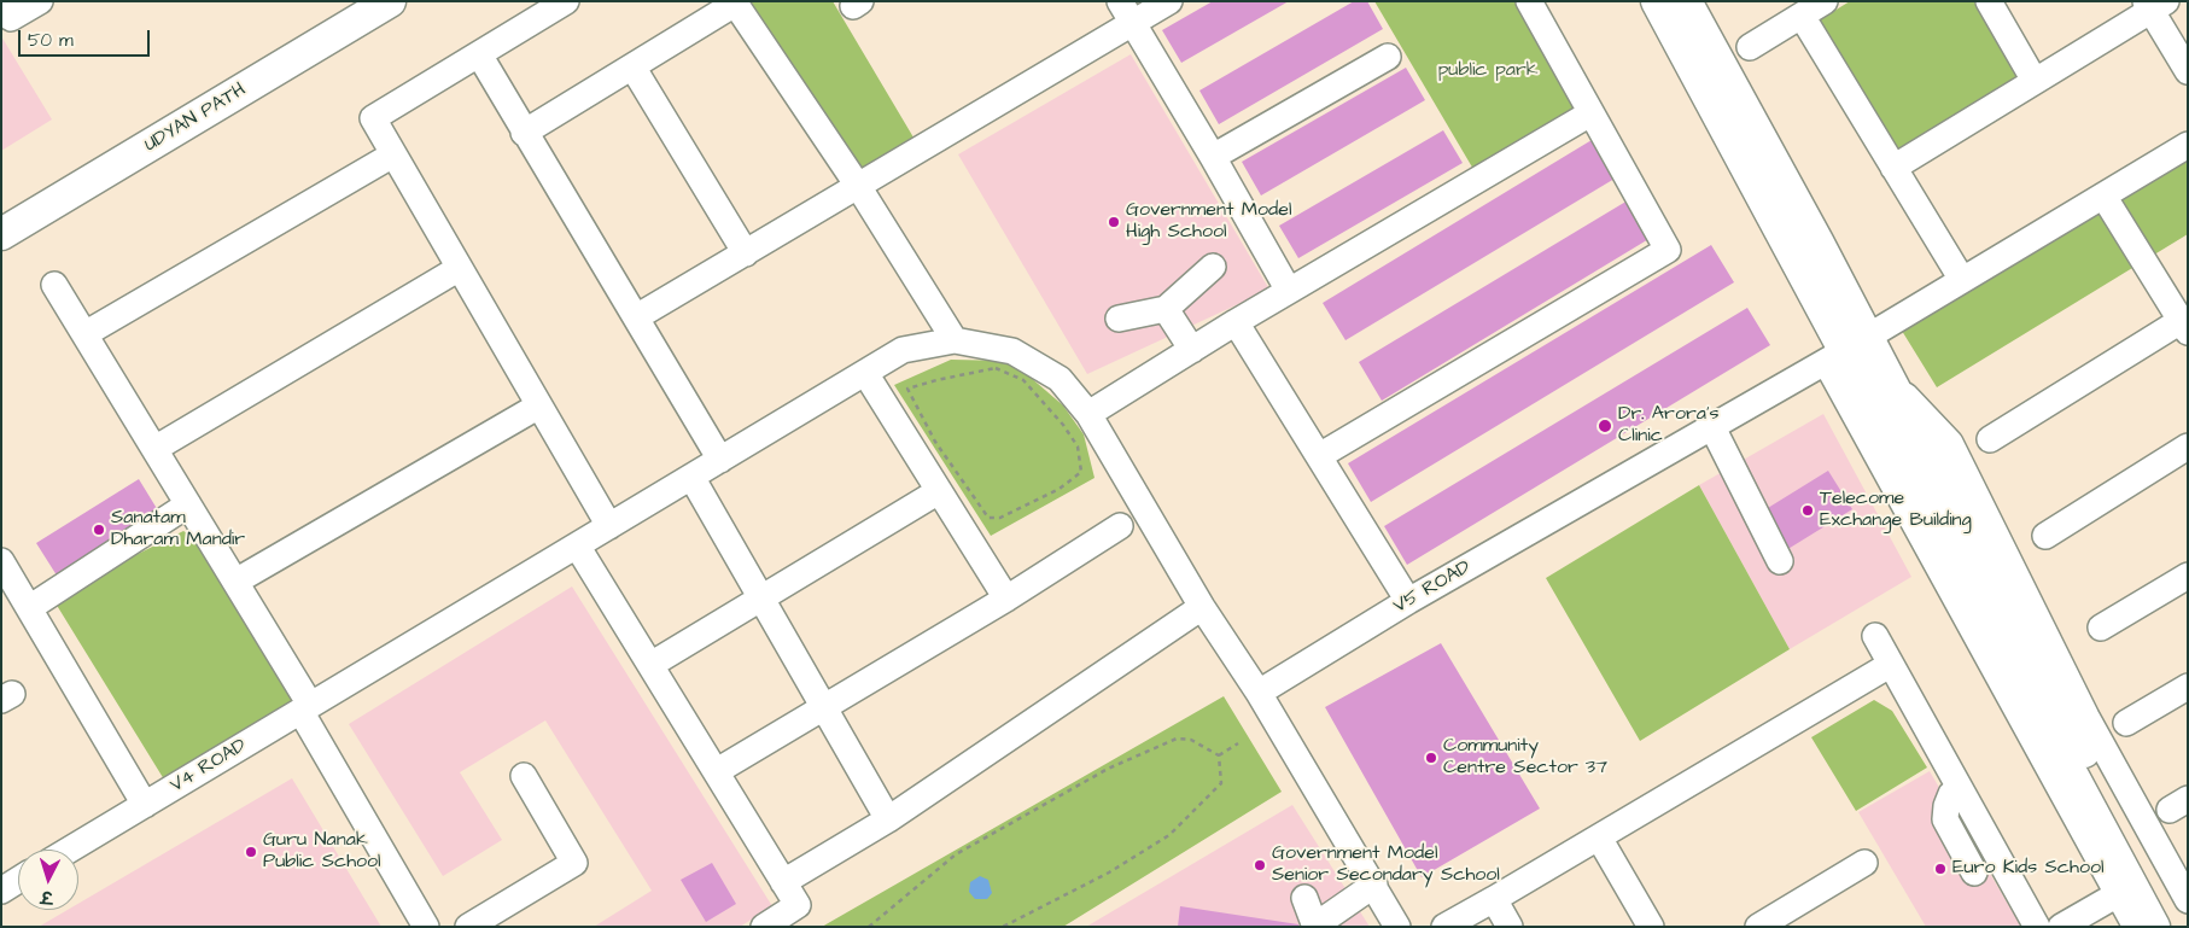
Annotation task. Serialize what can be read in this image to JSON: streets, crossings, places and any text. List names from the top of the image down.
{
  "streets": {
    "main road": ["UDYAN PATH"],
    "street": ["V5 ROAD", "V4 ROAD"]
  },
  "parks": ["public park"],
  "places": [
    "Government Model High School",
    "Dr. Arora's Clinic",
    "Telecome Exchange Building",
    "Sanatam Dharam Mandir",
    "Community Centre Sector 37",
    "Guru Nanak Public School",
    "Government Model Senior Secondary School",
    "Euro Kids School"
  ],
  "scale_bar": "50 m",
  "north": "bottom"
}
